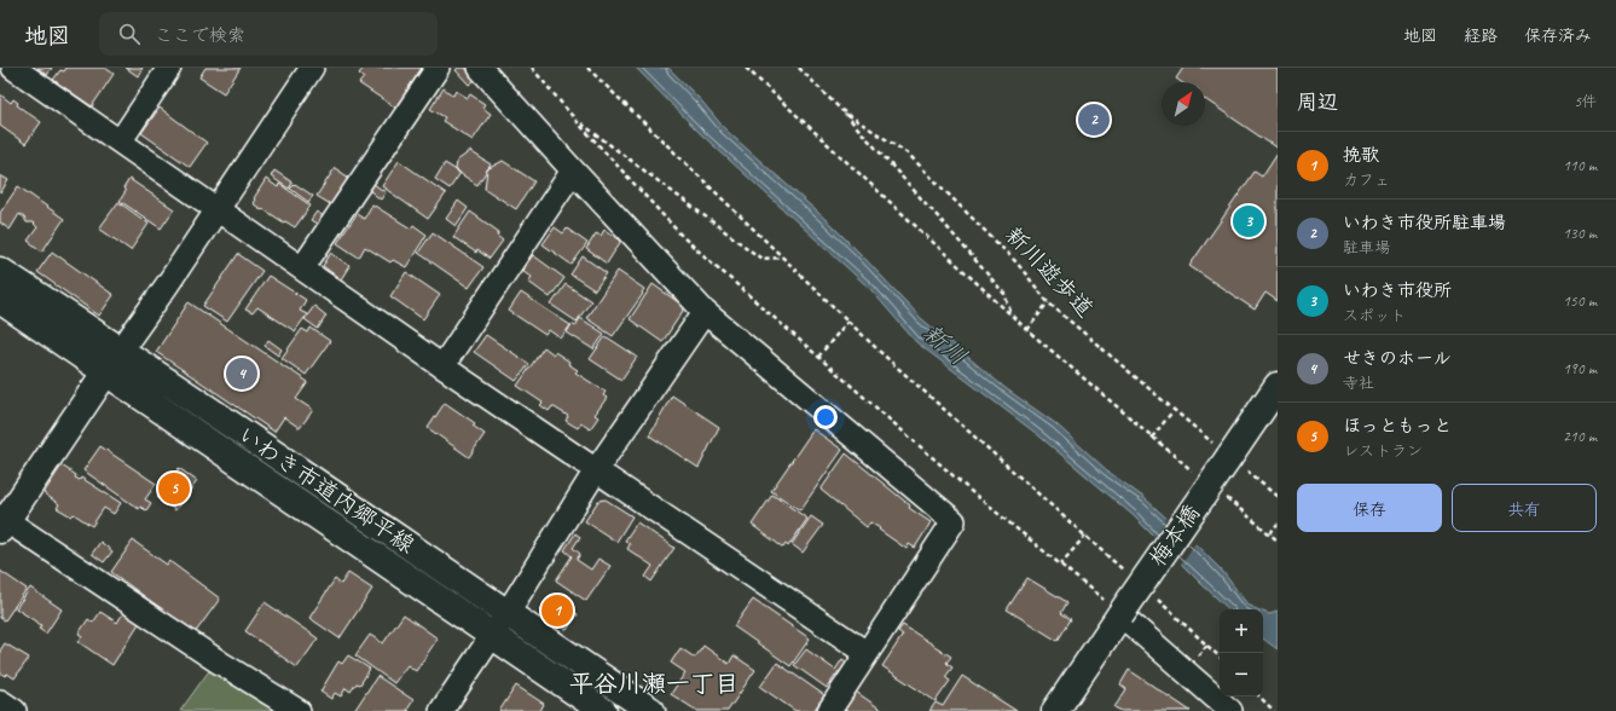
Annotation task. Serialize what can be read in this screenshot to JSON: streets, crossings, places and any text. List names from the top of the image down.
{
  "streets": {
    "street": ["いわき市道内郷平線", "梅本橋"],
    "path": ["新川遊歩道"]
  },
  "crossings": [
    ["新川遊歩道", "梅本橋"]
  ],
  "districts": ["平谷川瀬一丁目"],
  "water": ["新川"],
  "north": "top right",
  "page": {
    "header": "地図",
    "search": "ここで検索",
    "nav": ["地図", "経路", "保存済み"],
    "heading": ["周辺", "5件"],
    "pins": [
      "2",
      "3",
      "4",
      "5",
      "1"
    ],
    "list": [
      {
        "mark": "1",
        "name": "挽歌",
        "note": "カフェ",
        "value": "110 m"
      },
      {
        "mark": "2",
        "name": "いわき市役所駐車場",
        "note": "駐車場",
        "value": "130 m"
      },
      {
        "mark": "3",
        "name": "いわき市役所",
        "note": "スポット",
        "value": "150 m"
      },
      {
        "mark": "4",
        "name": "せきのホール",
        "note": "寺社",
        "value": "190 m"
      },
      {
        "mark": "5",
        "name": "ほっともっと",
        "note": "レストラン",
        "value": "210 m"
      }
    ],
    "buttons": ["保存", "共有"],
    "map_buttons": ["+", "−"]
  }
}
